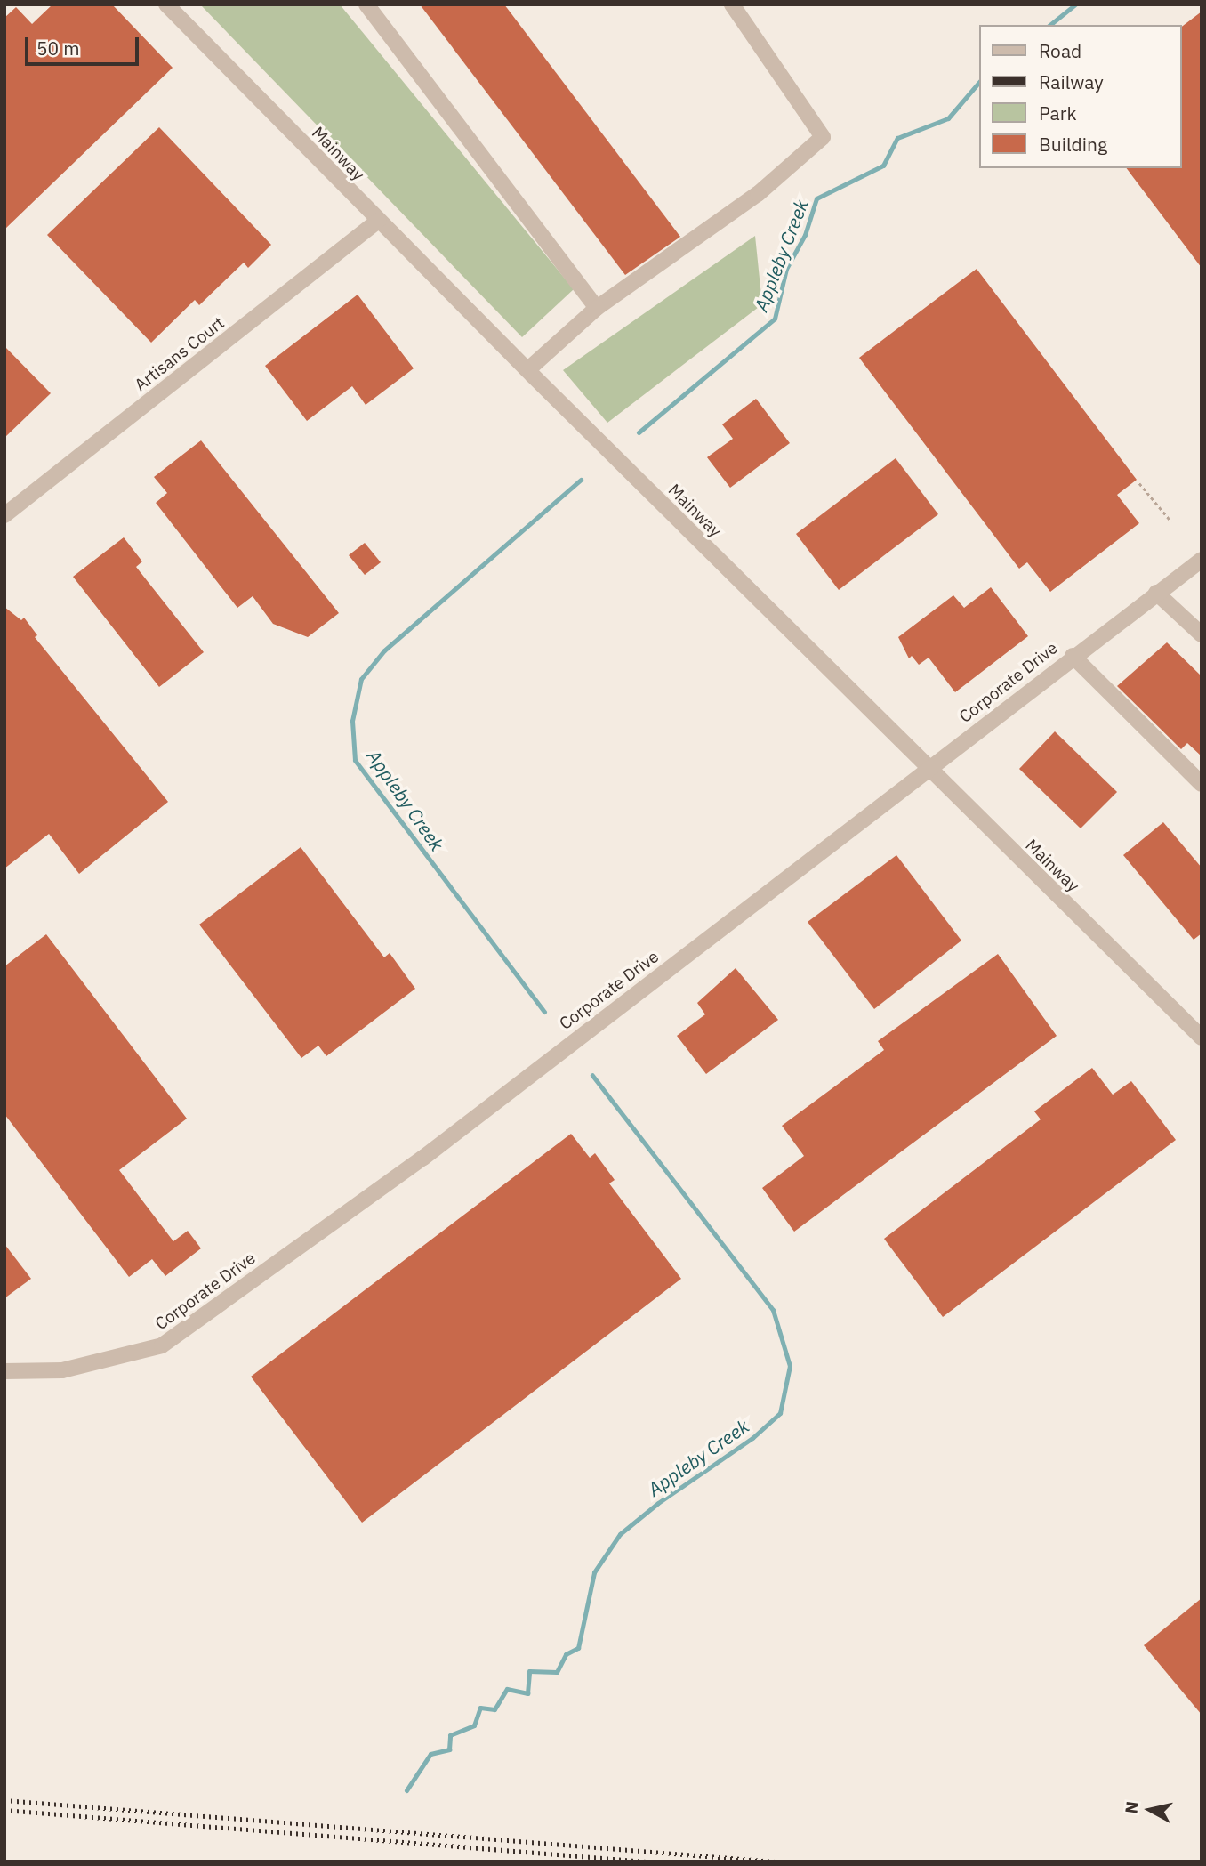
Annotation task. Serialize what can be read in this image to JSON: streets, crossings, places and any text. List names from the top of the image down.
{
  "streets": {
    "street": ["Mainway", "Artisans Court", "Corporate Drive"]
  },
  "crossings": [
    ["Mainway", "Artisans Court"],
    ["Mainway", "Corporate Drive"]
  ],
  "water": ["Appleby Creek"],
  "legend": [
    "Road",
    "Railway",
    "Park",
    "Building"
  ],
  "scale_bar": "50 m",
  "north": "left"
}
